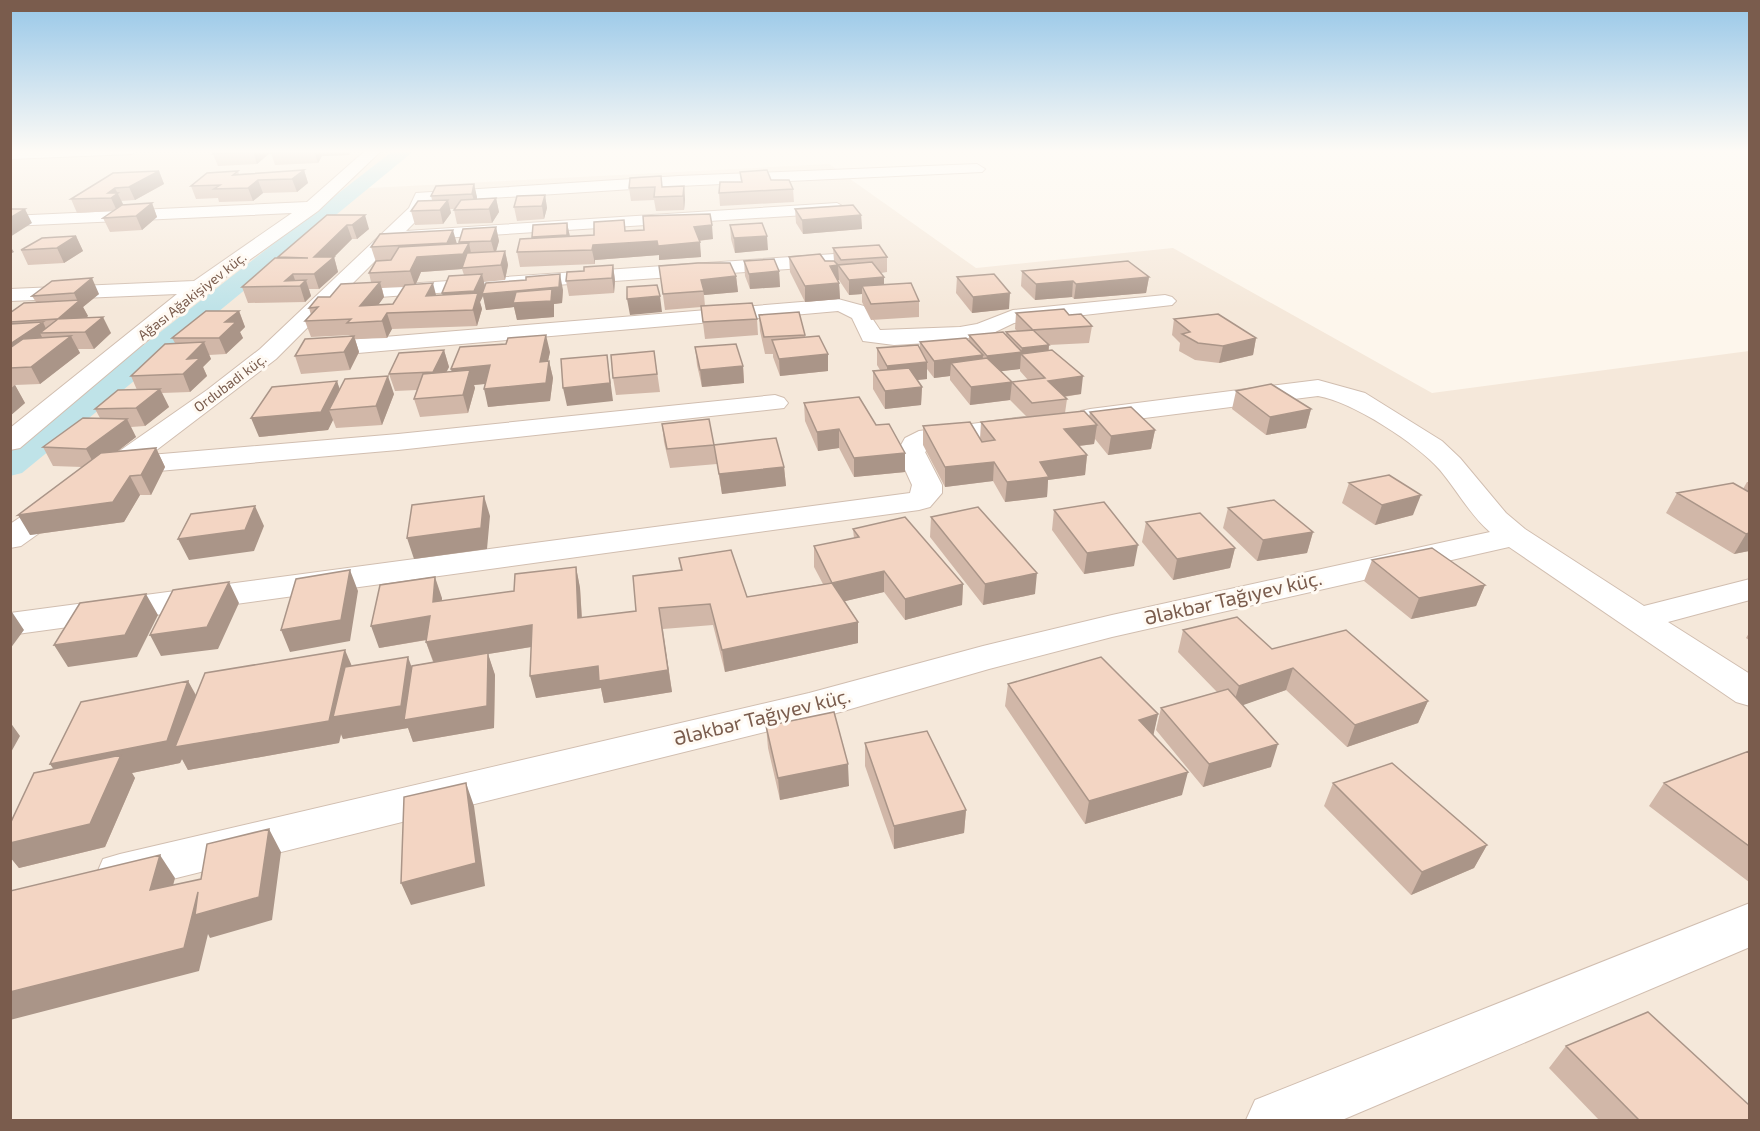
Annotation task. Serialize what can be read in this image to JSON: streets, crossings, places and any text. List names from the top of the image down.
{
  "streets": {
    "street": ["Ağası Ağakişiyev küç.", "Ordubadi küç.", "Ələkbər Tağıyev küç."]
  }
}
